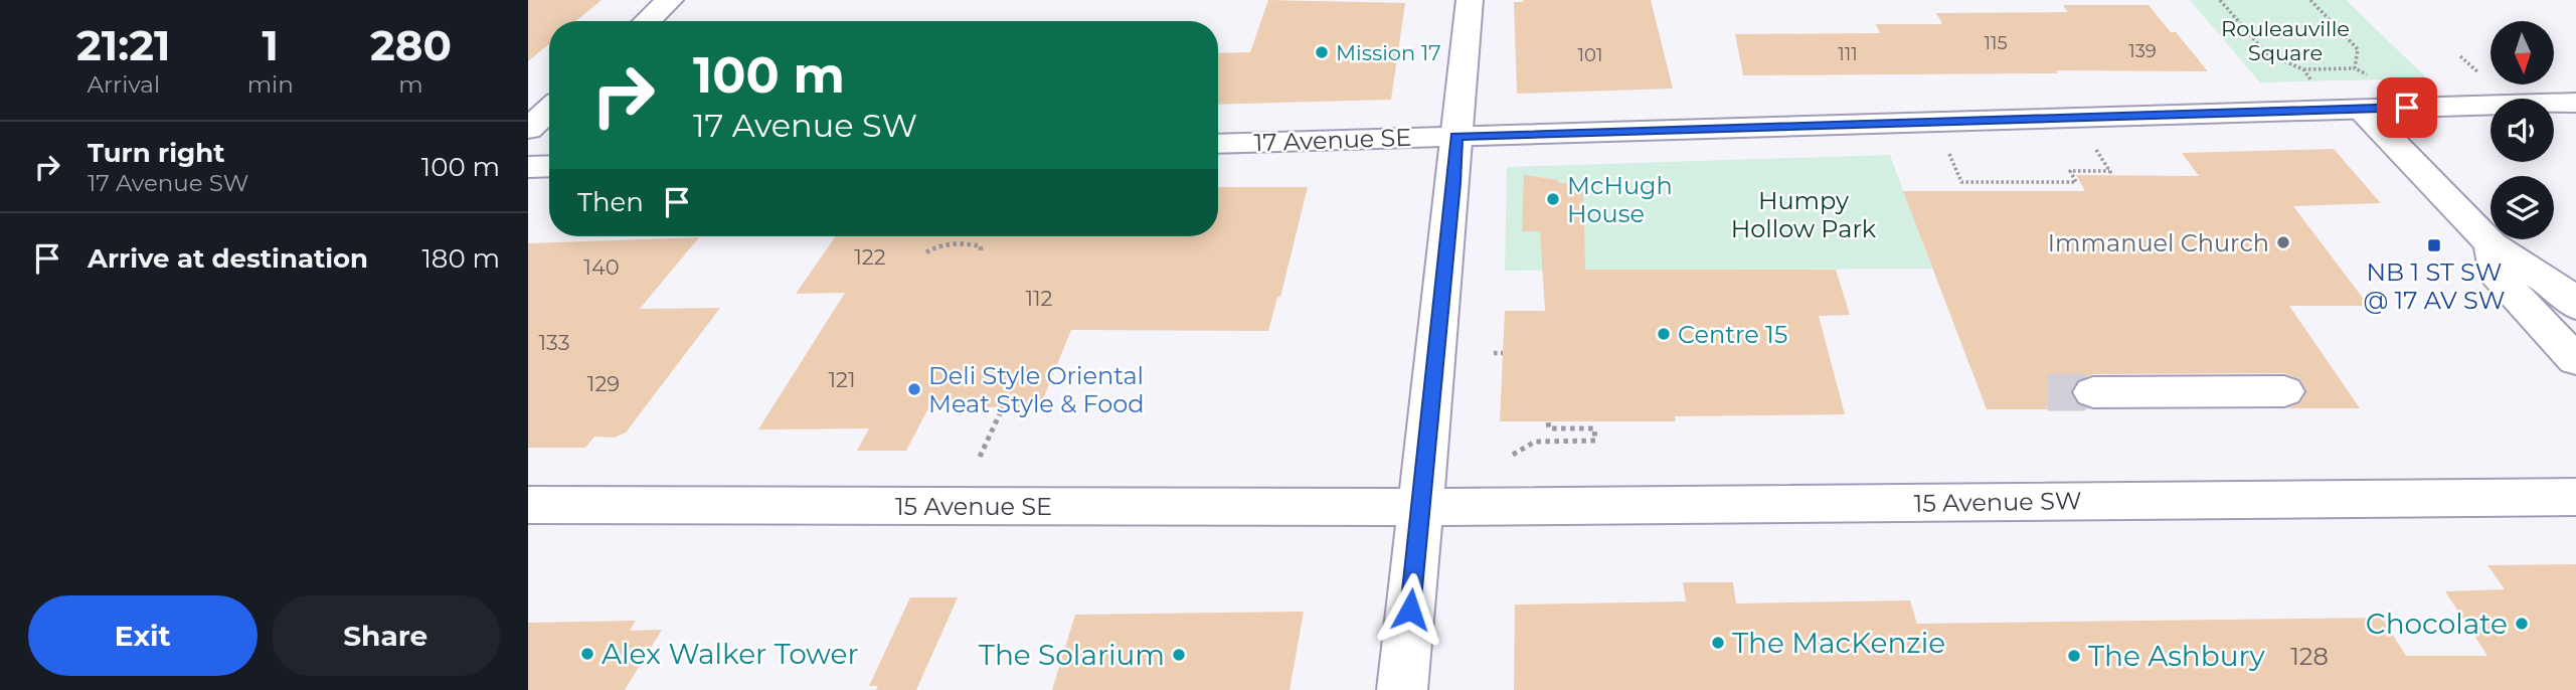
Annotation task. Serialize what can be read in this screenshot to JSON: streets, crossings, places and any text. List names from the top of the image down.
{
  "streets": {
    "street": ["17 Avenue SE", "15 Avenue SW", "15 Avenue SE"]
  },
  "crossings": [
    ["15 Avenue SW", "15 Avenue SE"]
  ],
  "parks": ["Rouleauville Square", "Humpy Hollow Park"],
  "places": {
    "other": [
      "Mission 17",
      "McHugh House",
      "Immanuel Church",
      "Centre 15",
      "Deli Style Oriental Meat Style & Food",
      "Chocolate",
      "The MacKenzie",
      "Alex Walker Tower",
      "The Solarium",
      "The Ashbury"
    ],
    "transit": ["NB 1 ST SW @ 17 AV SW"]
  },
  "house_numbers": [
    "115",
    "139",
    "111",
    "101",
    "122",
    "140",
    "112",
    "133",
    "121",
    "129",
    "128"
  ],
  "north": "bottom",
  "page": {
    "eta": [
      "21:21",
      "Arrival",
      "1",
      "min",
      "280",
      "m"
    ],
    "turn": ["100 m", "17 Avenue SW"],
    "list": [
      {
        "name": "Turn right",
        "note": "17 Avenue SW",
        "value": "100 m"
      },
      {
        "name": "Arrive at destination",
        "value": "180 m"
      }
    ],
    "then": "Then",
    "buttons": ["Exit", "Share"]
  }
}
